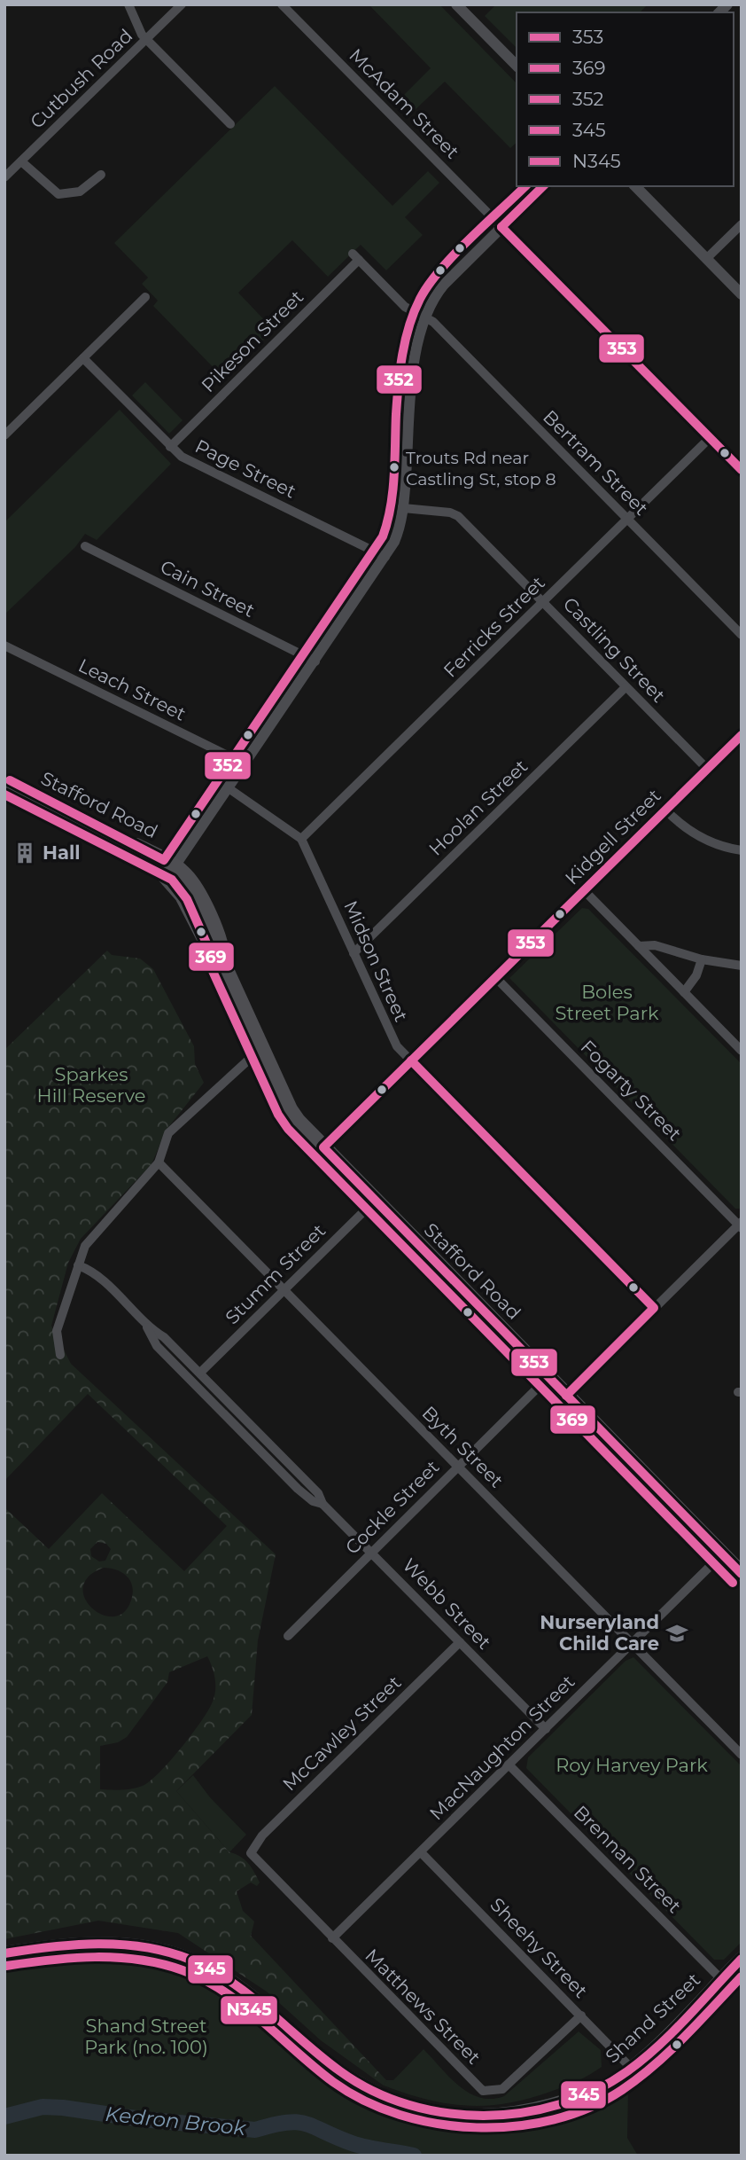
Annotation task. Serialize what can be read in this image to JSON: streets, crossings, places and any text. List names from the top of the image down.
{
  "streets": {
    "highway": ["Stafford Road"],
    "main road": ["Shand Street"],
    "street": [
      "Cutbush Road",
      "McAdam Street",
      "Pikeson Street",
      "Bertram Street",
      "Page Street",
      "Cain Street",
      "Ferricks Street",
      "Castling Street",
      "Leach Street",
      "Hoolan Street",
      "Kidgell Street",
      "Midson Street",
      "Fogarty Street",
      "Stumm Street",
      "Byth Street",
      "Cockle Street",
      "Webb Street",
      "McCawley Street",
      "MacNaughton Street",
      "Brennan Street",
      "Sheehy Street",
      "Matthews Street"
    ]
  },
  "crossings": [
    ["McAdam Street", "Ferricks Street"],
    ["Pikeson Street", "Bertram Street"],
    ["Pikeson Street", "Page Street"],
    ["Bertram Street", "Ferricks Street"],
    ["Ferricks Street", "Castling Street"],
    ["Ferricks Street", "Midson Street"],
    ["Castling Street", "Hoolan Street"],
    ["Castling Street", "Kidgell Street"],
    ["Stafford Road", "Kidgell Street"],
    ["Stafford Road", "Stumm Street"],
    ["Stafford Road", "Cockle Street"],
    ["Stafford Road", "MacNaughton Street"],
    ["Hoolan Street", "Midson Street"],
    ["Kidgell Street", "Midson Street"],
    ["Kidgell Street", "Fogarty Street"],
    ["Stumm Street", "Byth Street"],
    ["Stumm Street", "Webb Street"],
    ["Byth Street", "Cockle Street"],
    ["Byth Street", "MacNaughton Street"],
    ["Cockle Street", "Webb Street"],
    ["Webb Street", "McCawley Street"],
    ["Webb Street", "MacNaughton Street"],
    ["McCawley Street", "Matthews Street"],
    ["MacNaughton Street", "Brennan Street"],
    ["MacNaughton Street", "Sheehy Street"],
    ["MacNaughton Street", "Matthews Street"],
    ["Brennan Street", "Shand Street"],
    ["Sheehy Street", "Matthews Street"],
    ["Sheehy Street", "Shand Street"]
  ],
  "water": ["Kedron Brook"],
  "parks": [
    "Boles Street Park",
    "Sparkes Hill Reserve",
    "Roy Harvey Park",
    "Shand Street Park (no. 100)"
  ],
  "places": {
    "other": ["Trouts Rd near Castling St, stop 8"],
    "building": ["Hall"],
    "school or university": ["Nurseryland Child Care"]
  },
  "lines": [
    "transit line 353",
    "transit line 352",
    "transit line 369",
    "transit line 345",
    "transit line N345"
  ],
  "legend": [
    "353",
    "369",
    "352",
    "345",
    "N345"
  ]
}
